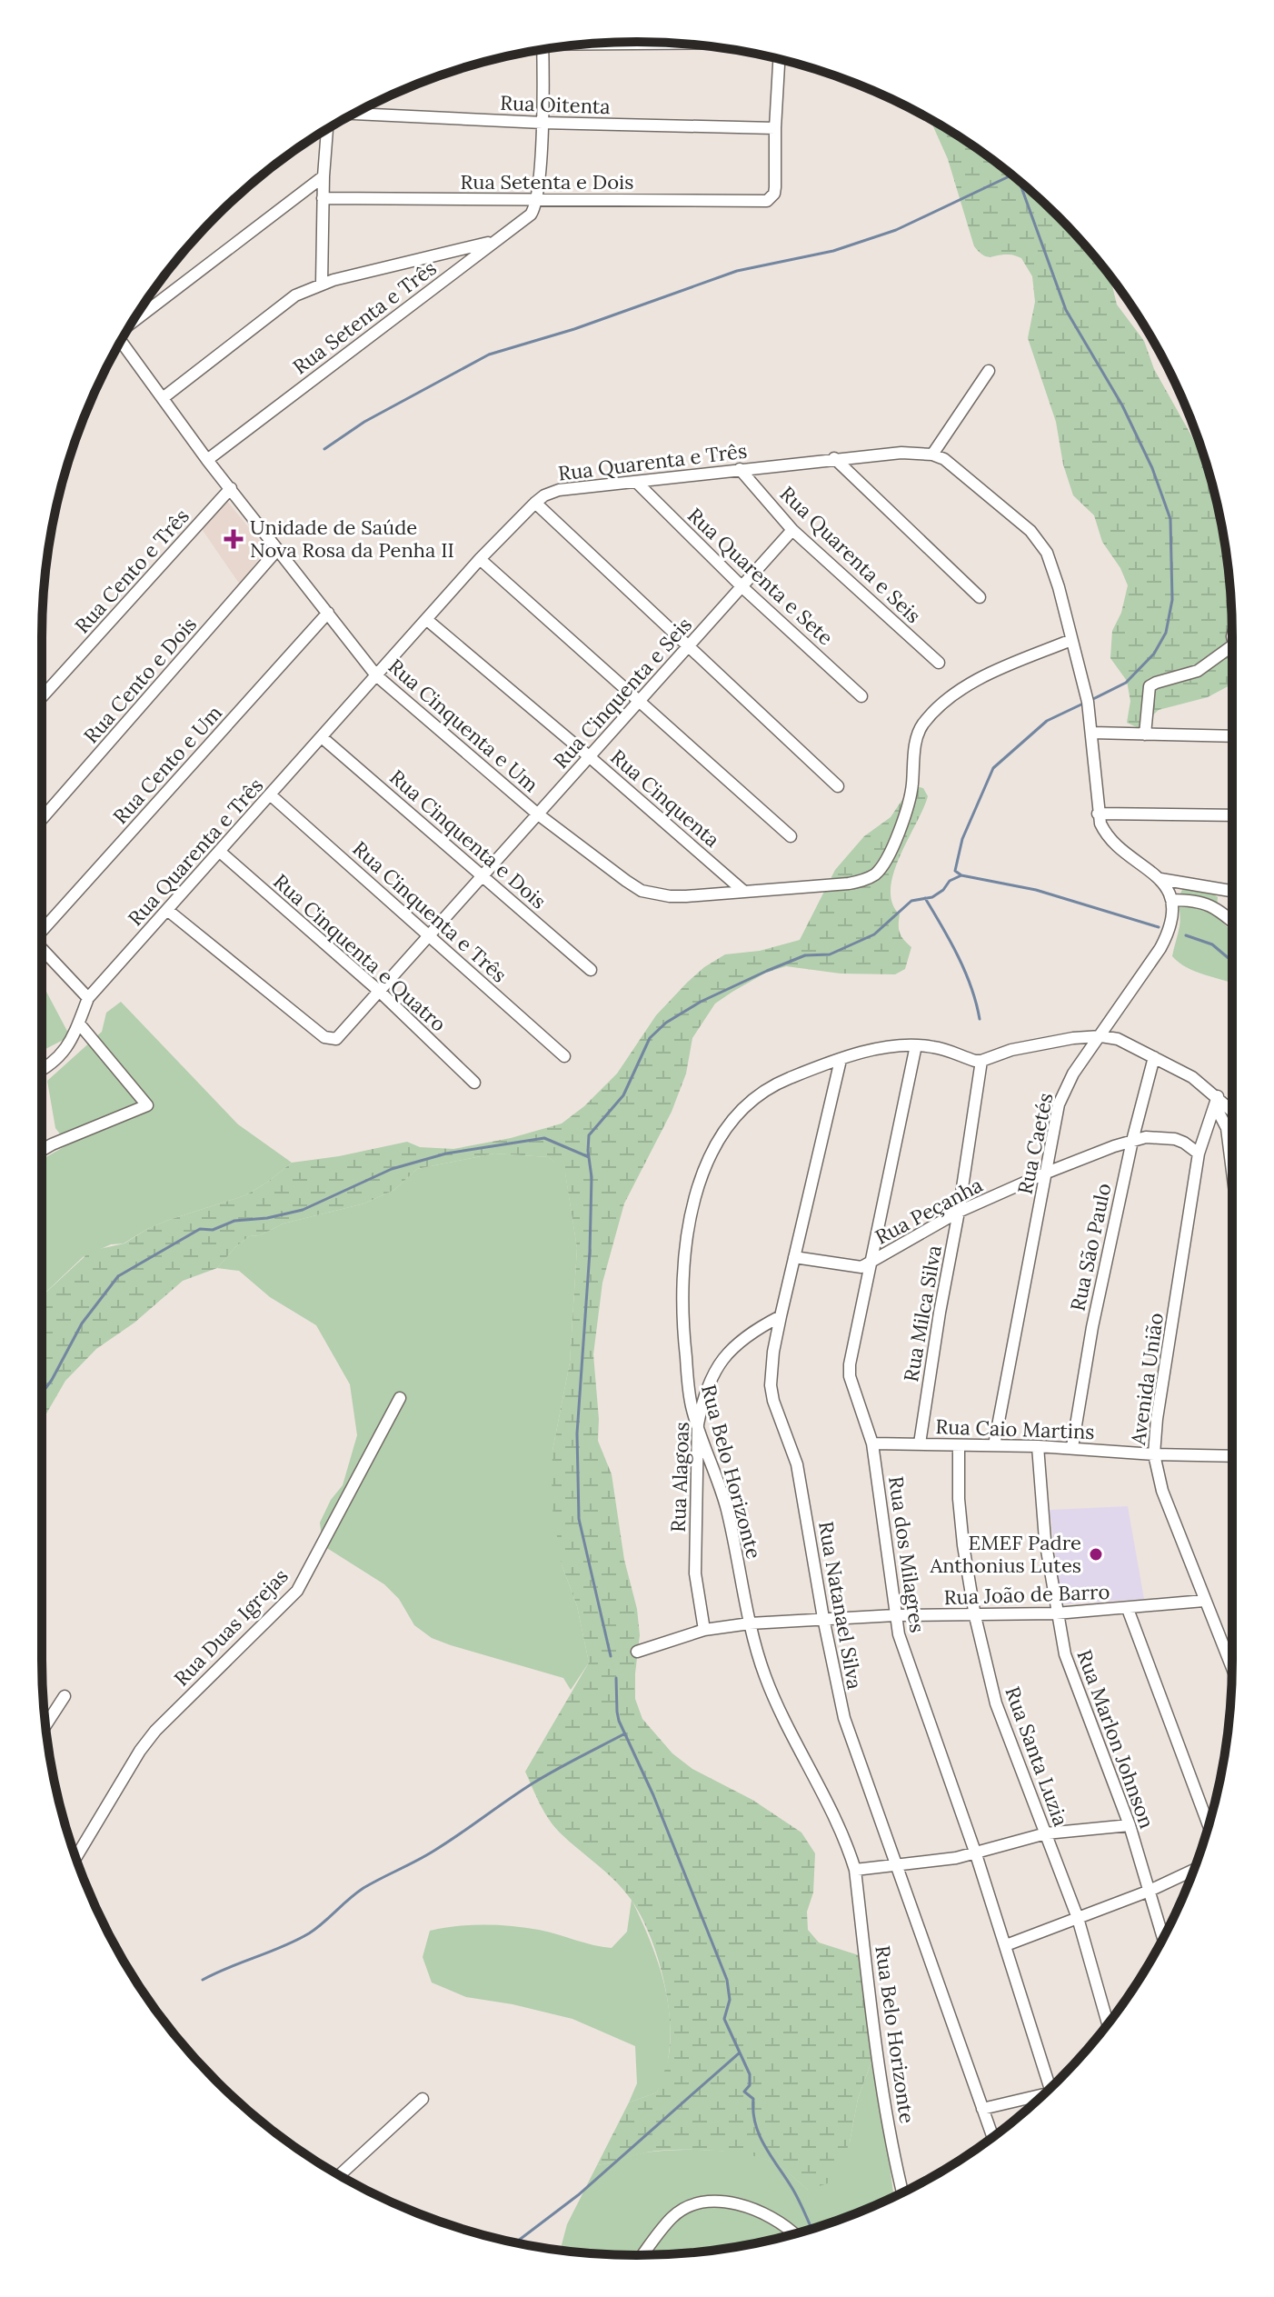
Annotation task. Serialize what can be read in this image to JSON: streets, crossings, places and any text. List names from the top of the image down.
{
  "streets": {
    "street": [
      "Rua Oitenta",
      "Rua Setenta e Dois",
      "Rua Setenta e Três",
      "Rua Quarenta e Três",
      "Rua Quarenta e Seis",
      "Rua Cento e Três",
      "Rua Quarenta e Sete",
      "Rua Cento e Dois",
      "Rua Cinquenta e Seis",
      "Rua Cinquenta e Um",
      "Rua Cento e Um",
      "Rua Cinquenta",
      "Rua Cinquenta e Dois",
      "Rua Cinquenta e Três",
      "Rua Cinquenta e Quatro",
      "Rua Caetés",
      "Rua Peçanha",
      "Rua São Paulo",
      "Rua Milca Silva",
      "Avenida União",
      "Rua Caio Martins",
      "Rua Belo Horizonte",
      "Rua Alagoas",
      "Rua dos Milagres",
      "Rua João de Barro",
      "Rua Natanael Silva",
      "Rua Duas Igrejas",
      "Rua Marlon Johnson",
      "Rua Santa Luzia"
    ]
  },
  "crossings": [
    ["Rua Oitenta", "Rua Setenta e Dois"],
    ["Rua Setenta e Dois", "Rua Setenta e Três"],
    ["Rua Setenta e Três", "Rua Cinquenta e Um"],
    ["Rua Quarenta e Três", "Rua Quarenta e Seis"],
    ["Rua Quarenta e Três", "Rua Quarenta e Sete"],
    ["Rua Quarenta e Três", "Rua Cinquenta e Seis"],
    ["Rua Quarenta e Três", "Rua Cinquenta e Um"],
    ["Rua Quarenta e Três", "Rua Cinquenta"],
    ["Rua Quarenta e Três", "Rua Cinquenta e Dois"],
    ["Rua Quarenta e Três", "Rua Cinquenta e Três"],
    ["Rua Quarenta e Três", "Rua Cinquenta e Quatro"],
    ["Rua Quarenta e Seis", "Rua Cinquenta e Seis"],
    ["Rua Cento e Três", "Rua Cinquenta e Um"],
    ["Rua Quarenta e Sete", "Rua Cinquenta e Seis"],
    ["Rua Cento e Dois", "Rua Cinquenta e Um"],
    ["Rua Cinquenta e Seis", "Rua Cinquenta e Um"],
    ["Rua Cinquenta e Seis", "Rua Cinquenta"],
    ["Rua Cinquenta e Seis", "Rua Cinquenta e Dois"],
    ["Rua Cinquenta e Seis", "Rua Cinquenta e Três"],
    ["Rua Cinquenta e Seis", "Rua Cinquenta e Quatro"],
    ["Rua Cinquenta e Um", "Rua Cento e Um"],
    ["Rua Cinquenta e Um", "Rua Cinquenta"],
    ["Rua Caetés", "Rua Peçanha"],
    ["Rua Caetés", "Rua Caio Martins"],
    ["Rua Peçanha", "Rua São Paulo"],
    ["Rua Peçanha", "Rua Milca Silva"],
    ["Rua Peçanha", "Avenida União"],
    ["Rua Peçanha", "Rua dos Milagres"],
    ["Rua Peçanha", "Rua Natanael Silva"],
    ["Rua São Paulo", "Rua Caio Martins"],
    ["Rua Milca Silva", "Rua Caio Martins"],
    ["Rua Milca Silva", "Rua Belo Horizonte"],
    ["Avenida União", "Rua Caio Martins"],
    ["Avenida União", "Rua João de Barro"],
    ["Rua Caio Martins", "Rua dos Milagres"],
    ["Rua Caio Martins", "Rua Marlon Johnson"],
    ["Rua Caio Martins", "Rua Santa Luzia"],
    ["Rua Belo Horizonte", "Rua Alagoas"],
    ["Rua Belo Horizonte", "Rua dos Milagres"],
    ["Rua Belo Horizonte", "Rua João de Barro"],
    ["Rua Belo Horizonte", "Rua Natanael Silva"],
    ["Rua Alagoas", "Rua João de Barro"],
    ["Rua Alagoas", "Rua Natanael Silva"],
    ["Rua dos Milagres", "Rua João de Barro"],
    ["Rua João de Barro", "Rua Natanael Silva"],
    ["Rua João de Barro", "Rua Marlon Johnson"],
    ["Rua João de Barro", "Rua Santa Luzia"]
  ],
  "places": {
    "health": ["Unidade de Saúde Nova Rosa da Penha II"],
    "other": ["EMEF Padre Anthonius Lutes"]
  }
}
